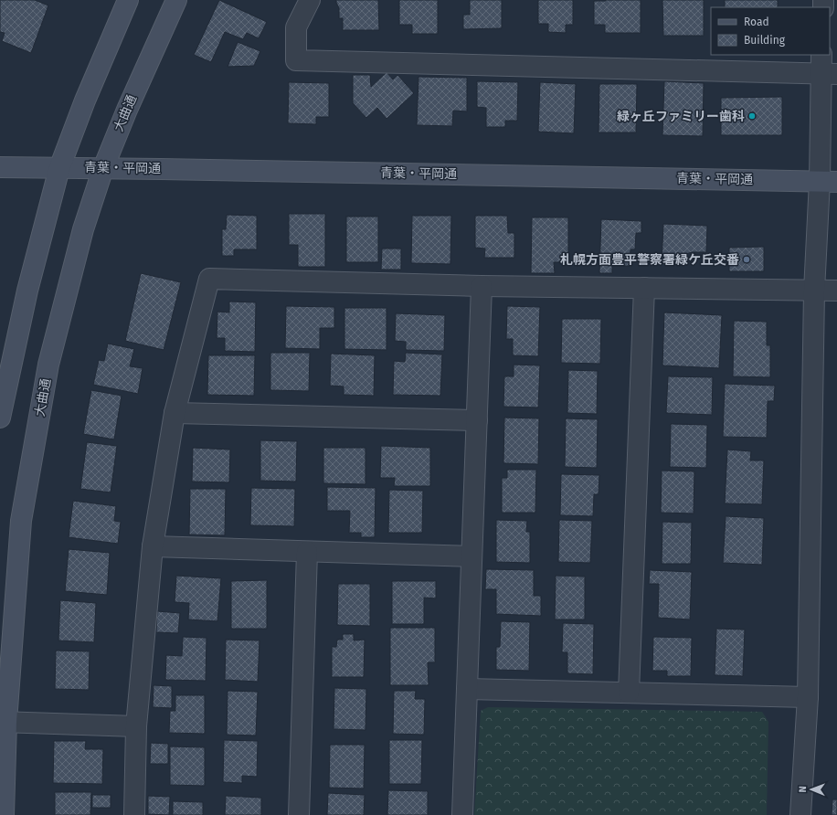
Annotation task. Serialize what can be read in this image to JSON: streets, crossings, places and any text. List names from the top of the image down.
{
  "streets": {
    "street": ["大曲通", "青葉・平岡通"]
  },
  "crossings": [
    ["大曲通", "青葉・平岡通"]
  ],
  "places": ["緑ヶ丘ファミリー歯科", "札幌方面豊平警察署緑ケ丘交番"],
  "legend": ["Road", "Building"],
  "north": "left"
}
